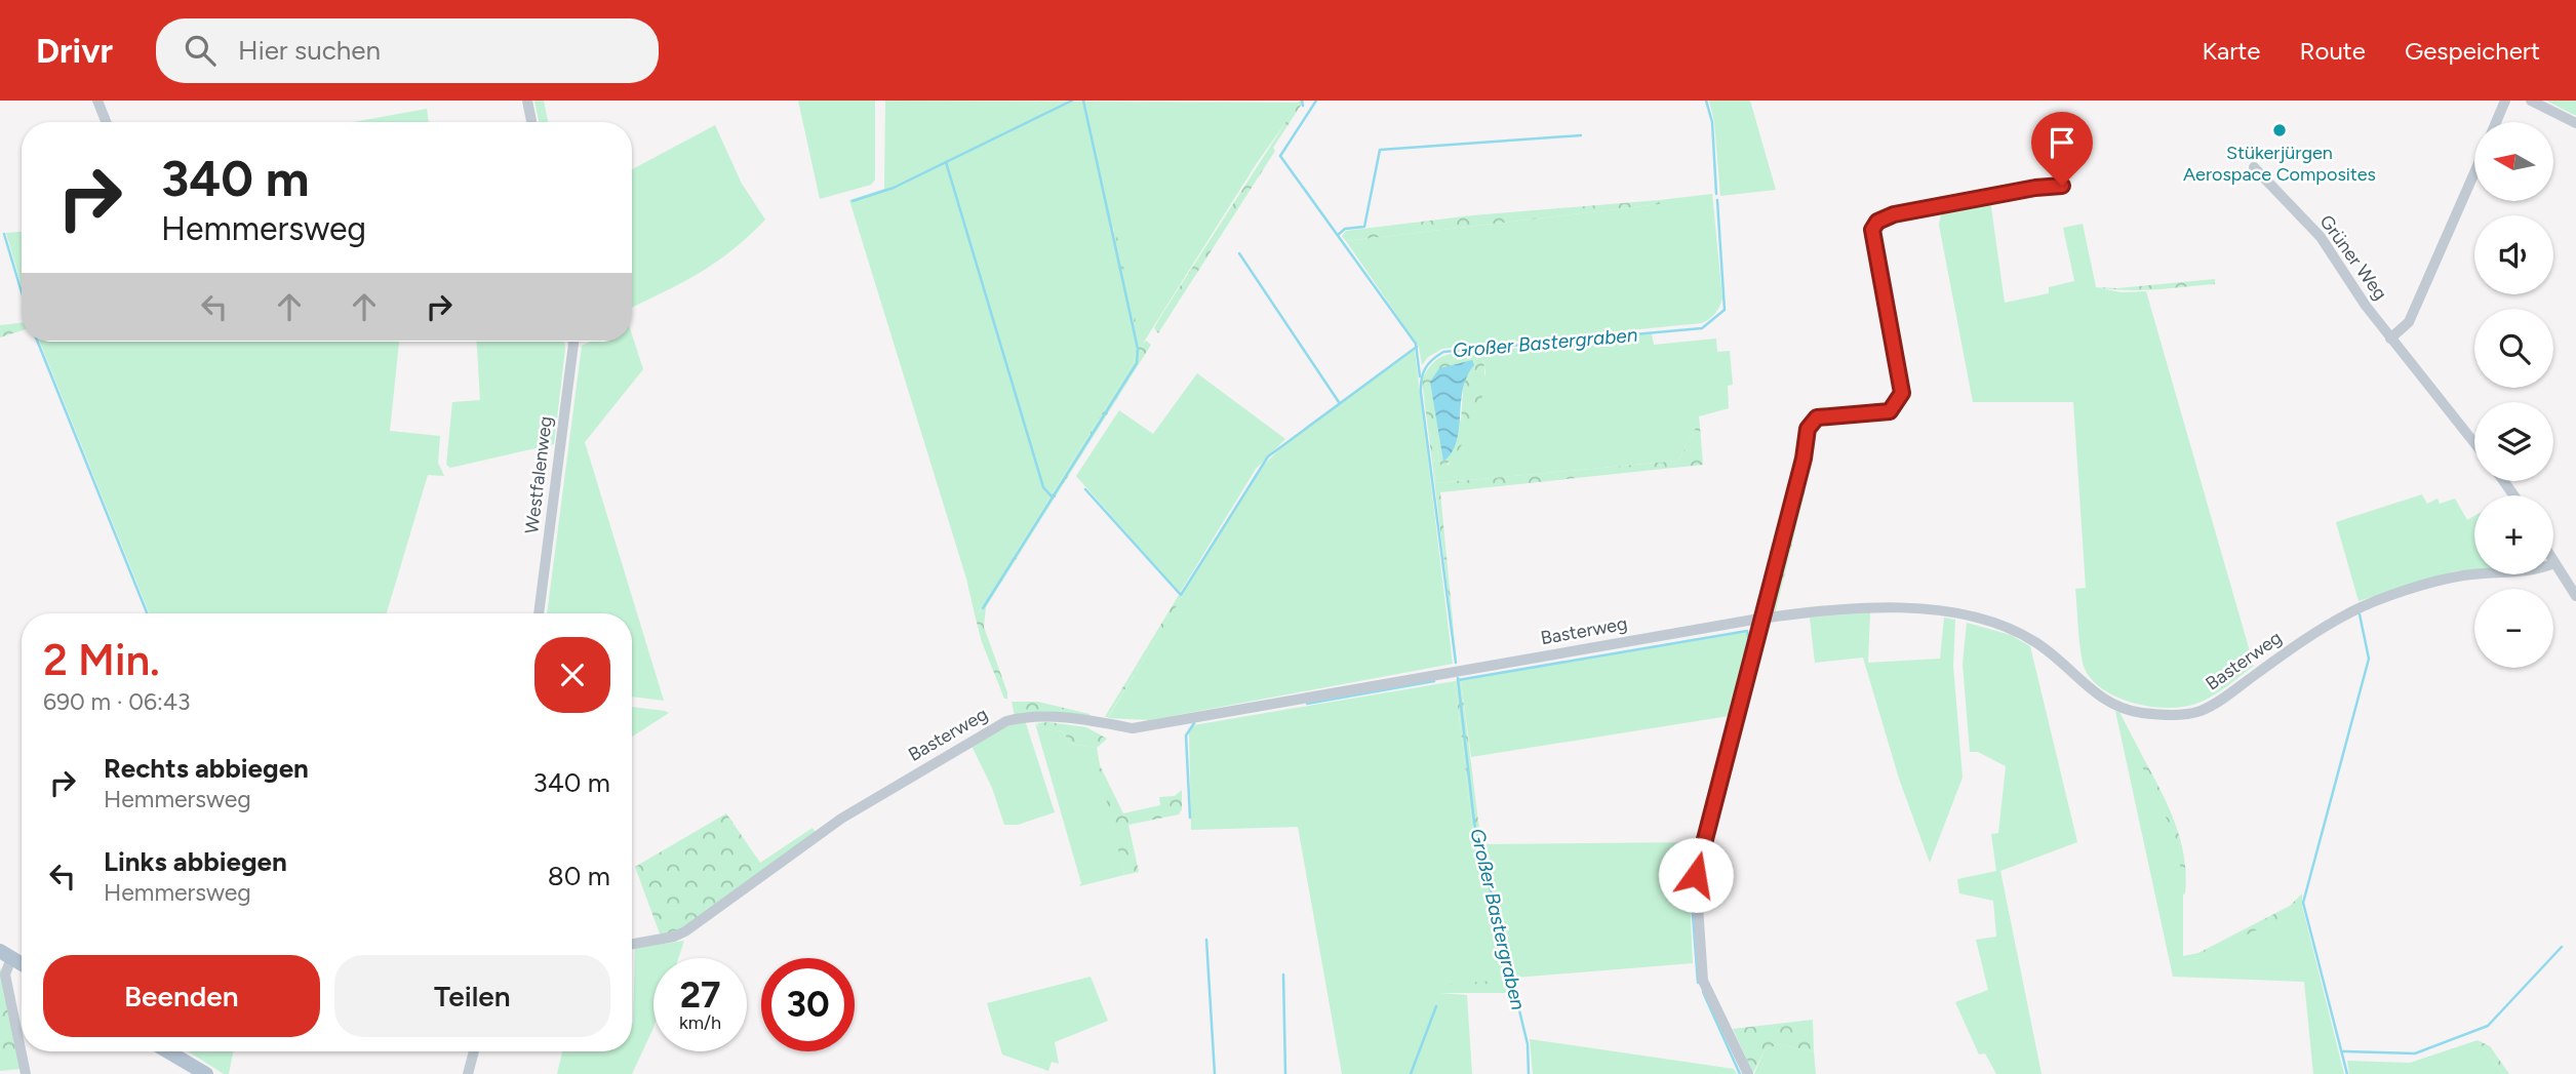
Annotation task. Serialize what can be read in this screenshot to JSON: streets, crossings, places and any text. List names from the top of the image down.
{
  "streets": {
    "street": ["Grüner Weg", "Westfalenweg", "Basterweg"]
  },
  "water": ["Großer Bastergraben"],
  "places": ["Stükerjürgen Aerospace Composites"],
  "north": "left",
  "page": {
    "header": "Drivr",
    "search": "Hier suchen",
    "nav": ["Karte", "Route", "Gespeichert"],
    "map_buttons": ["+", "−"],
    "turn": ["340 m", "Hemmersweg"],
    "heading": ["2 Min.", "690 m · 06:43"],
    "list": [
      {
        "name": "Rechts abbiegen",
        "note": "Hemmersweg",
        "value": "340 m"
      },
      {
        "name": "Links abbiegen",
        "note": "Hemmersweg",
        "value": "80 m"
      }
    ],
    "buttons": ["Beenden", "Teilen"],
    "speed": "27 km/h",
    "limit": "30"
  }
}
